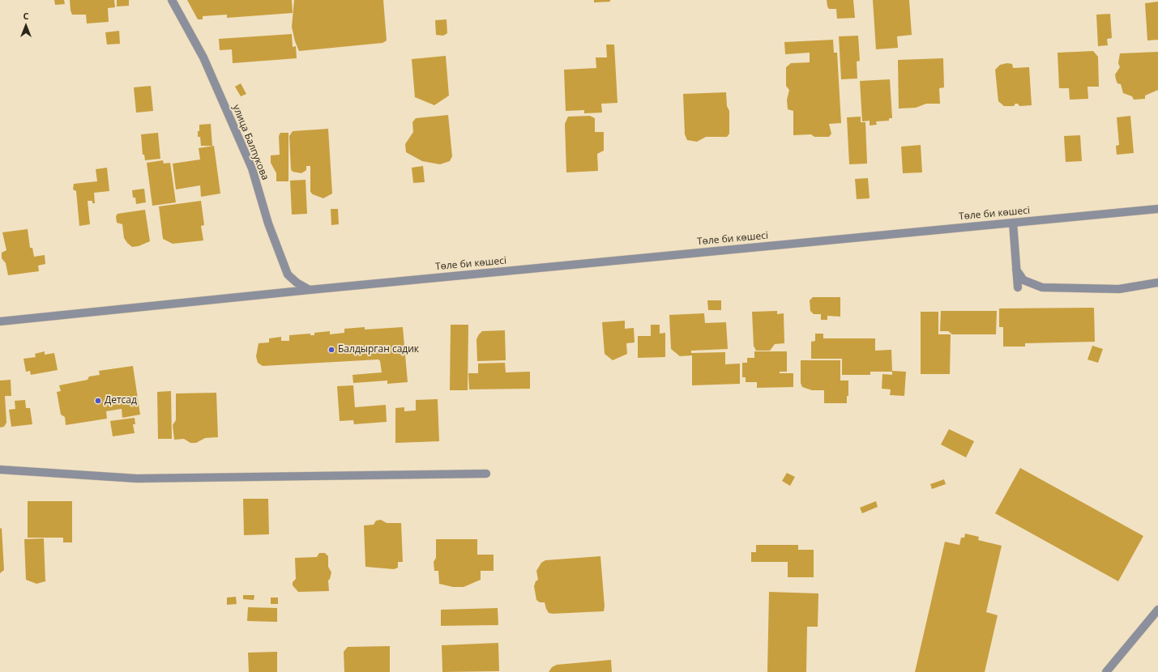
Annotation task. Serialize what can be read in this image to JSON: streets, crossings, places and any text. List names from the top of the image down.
{
  "streets": {
    "street": ["улица Балпукова", "Төле би көшесі"]
  },
  "crossings": [
    ["улица Балпукова", "Төле би көшесі"]
  ],
  "places": ["Балдырган садик", "Детсад"],
  "north": "top"
}
